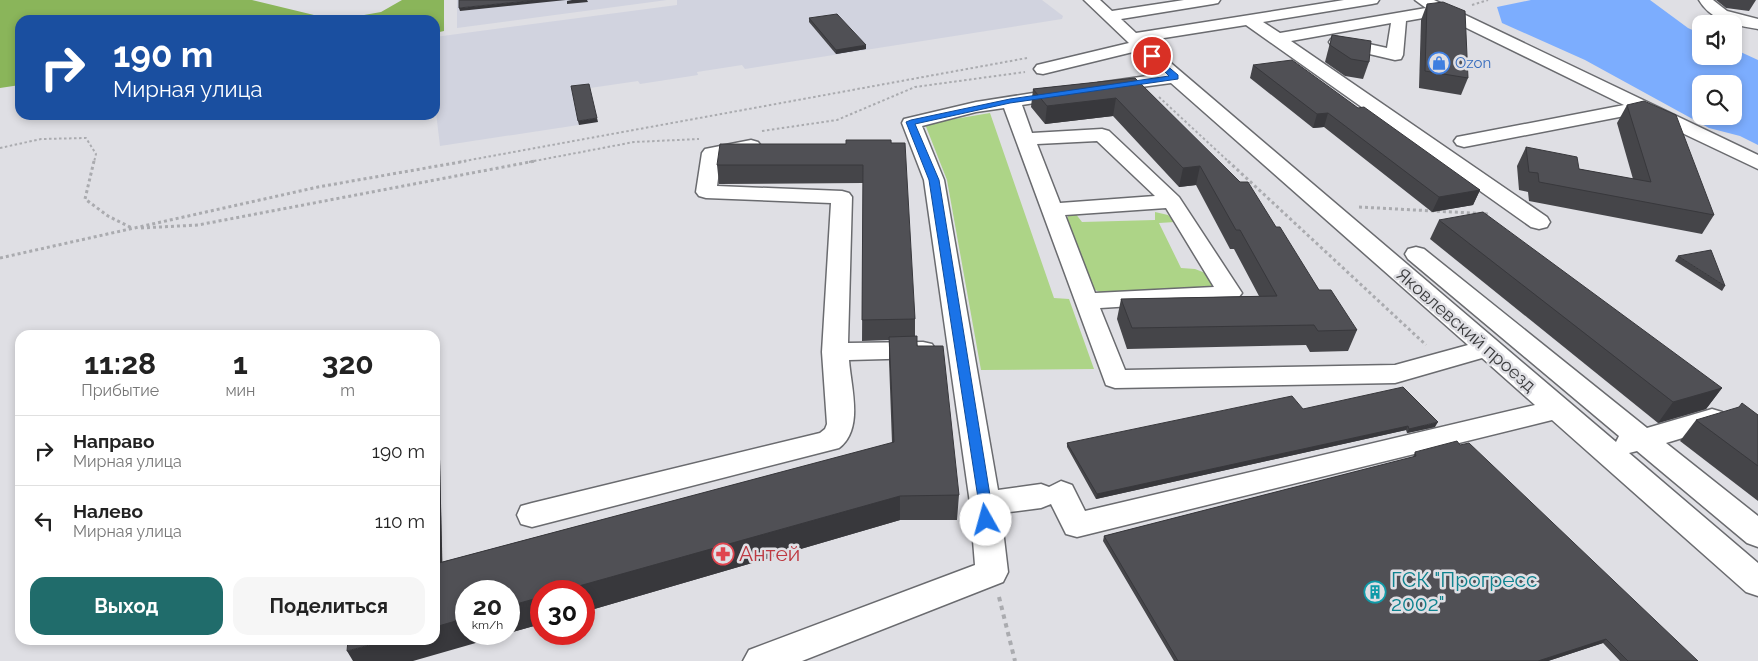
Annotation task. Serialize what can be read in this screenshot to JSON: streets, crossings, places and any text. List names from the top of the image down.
{
  "streets": {
    "street": ["Яковлевский проезд"]
  },
  "places": {
    "shop": ["Ozon"],
    "pharmacy": ["Антей"],
    "building": ["ГСК \"Прогресс 2002\""]
  },
  "page": {
    "turn": ["190 m", "Мирная улица"],
    "eta": [
      "11:28",
      "Прибытие",
      "1",
      "мин",
      "320",
      "m"
    ],
    "list": [
      {
        "name": "Направо",
        "note": "Мирная улица",
        "value": "190 m"
      },
      {
        "name": "Налево",
        "note": "Мирная улица",
        "value": "110 m"
      }
    ],
    "buttons": ["Выход", "Поделиться"],
    "speed": "20 km/h",
    "limit": "30"
  }
}
